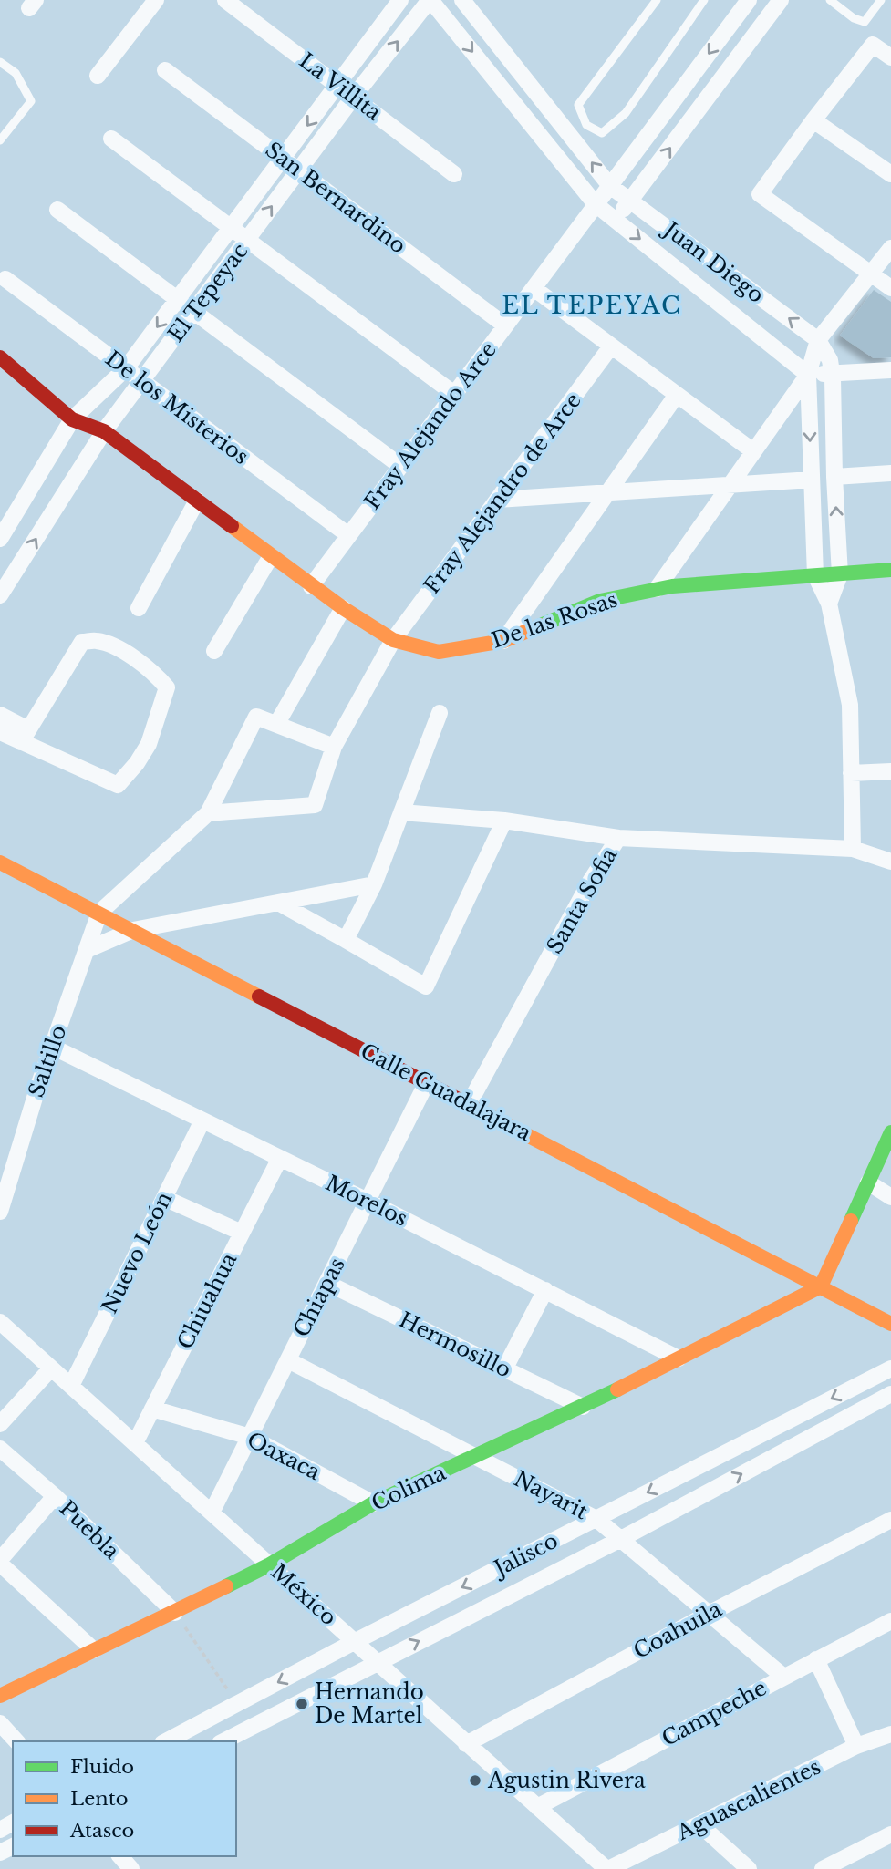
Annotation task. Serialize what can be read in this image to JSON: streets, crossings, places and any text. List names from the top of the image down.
{
  "streets": {
    "street": [
      "La Villita",
      "San Bernardino",
      "Juan Diego",
      "El Tepeyac",
      "De los Misterios",
      "Fray Alejando Arce",
      "Fray Alejandro de Arce",
      "De las Rosas",
      "Santa Sofia",
      "Saltillo",
      "Calle Guadalajara",
      "Morelos",
      "Nuevo León",
      "Chiapas",
      "Chiuahua",
      "Hermosillo",
      "Oaxaca",
      "Colima",
      "Nayarit",
      "Puebla",
      "Jalisco",
      "México",
      "Coahuila",
      "Campeche",
      "Aguascalientes"
    ]
  },
  "crossings": [
    ["La Villita", "El Tepeyac"],
    ["San Bernardino", "El Tepeyac"],
    ["San Bernardino", "Fray Alejando Arce"],
    ["Juan Diego", "El Tepeyac"],
    ["Juan Diego", "Fray Alejando Arce"],
    ["Juan Diego", "De las Rosas"],
    ["El Tepeyac", "De los Misterios"],
    ["El Tepeyac", "De las Rosas"],
    ["De los Misterios", "Fray Alejando Arce"],
    ["Fray Alejando Arce", "De las Rosas"],
    ["Fray Alejandro de Arce", "De las Rosas"],
    ["Santa Sofia", "Calle Guadalajara"],
    ["Saltillo", "Calle Guadalajara"],
    ["Saltillo", "Morelos"],
    ["Calle Guadalajara", "Chiapas"],
    ["Calle Guadalajara", "Colima"],
    ["Morelos", "Nuevo León"],
    ["Morelos", "Chiapas"],
    ["Morelos", "Chiuahua"],
    ["Morelos", "Colima"],
    ["Nuevo León", "México"],
    ["Chiapas", "Hermosillo"],
    ["Chiapas", "Oaxaca"],
    ["Chiapas", "Nayarit"],
    ["Chiapas", "México"],
    ["Chiuahua", "Oaxaca"],
    ["Chiuahua", "México"],
    ["Hermosillo", "Colima"],
    ["Oaxaca", "Colima"],
    ["Colima", "Nayarit"],
    ["Colima", "Puebla"],
    ["Colima", "México"],
    ["Nayarit", "Jalisco"],
    ["Nayarit", "Coahuila"],
    ["Nayarit", "Campeche"],
    ["Jalisco", "México"],
    ["México", "Coahuila"],
    ["México", "Campeche"],
    ["México", "Aguascalientes"]
  ],
  "districts": ["EL TEPEYAC"],
  "places": ["Hernando De Martel", "Agustin Rivera"],
  "legend": ["Fluido", "Lento", "Atasco"]
}
